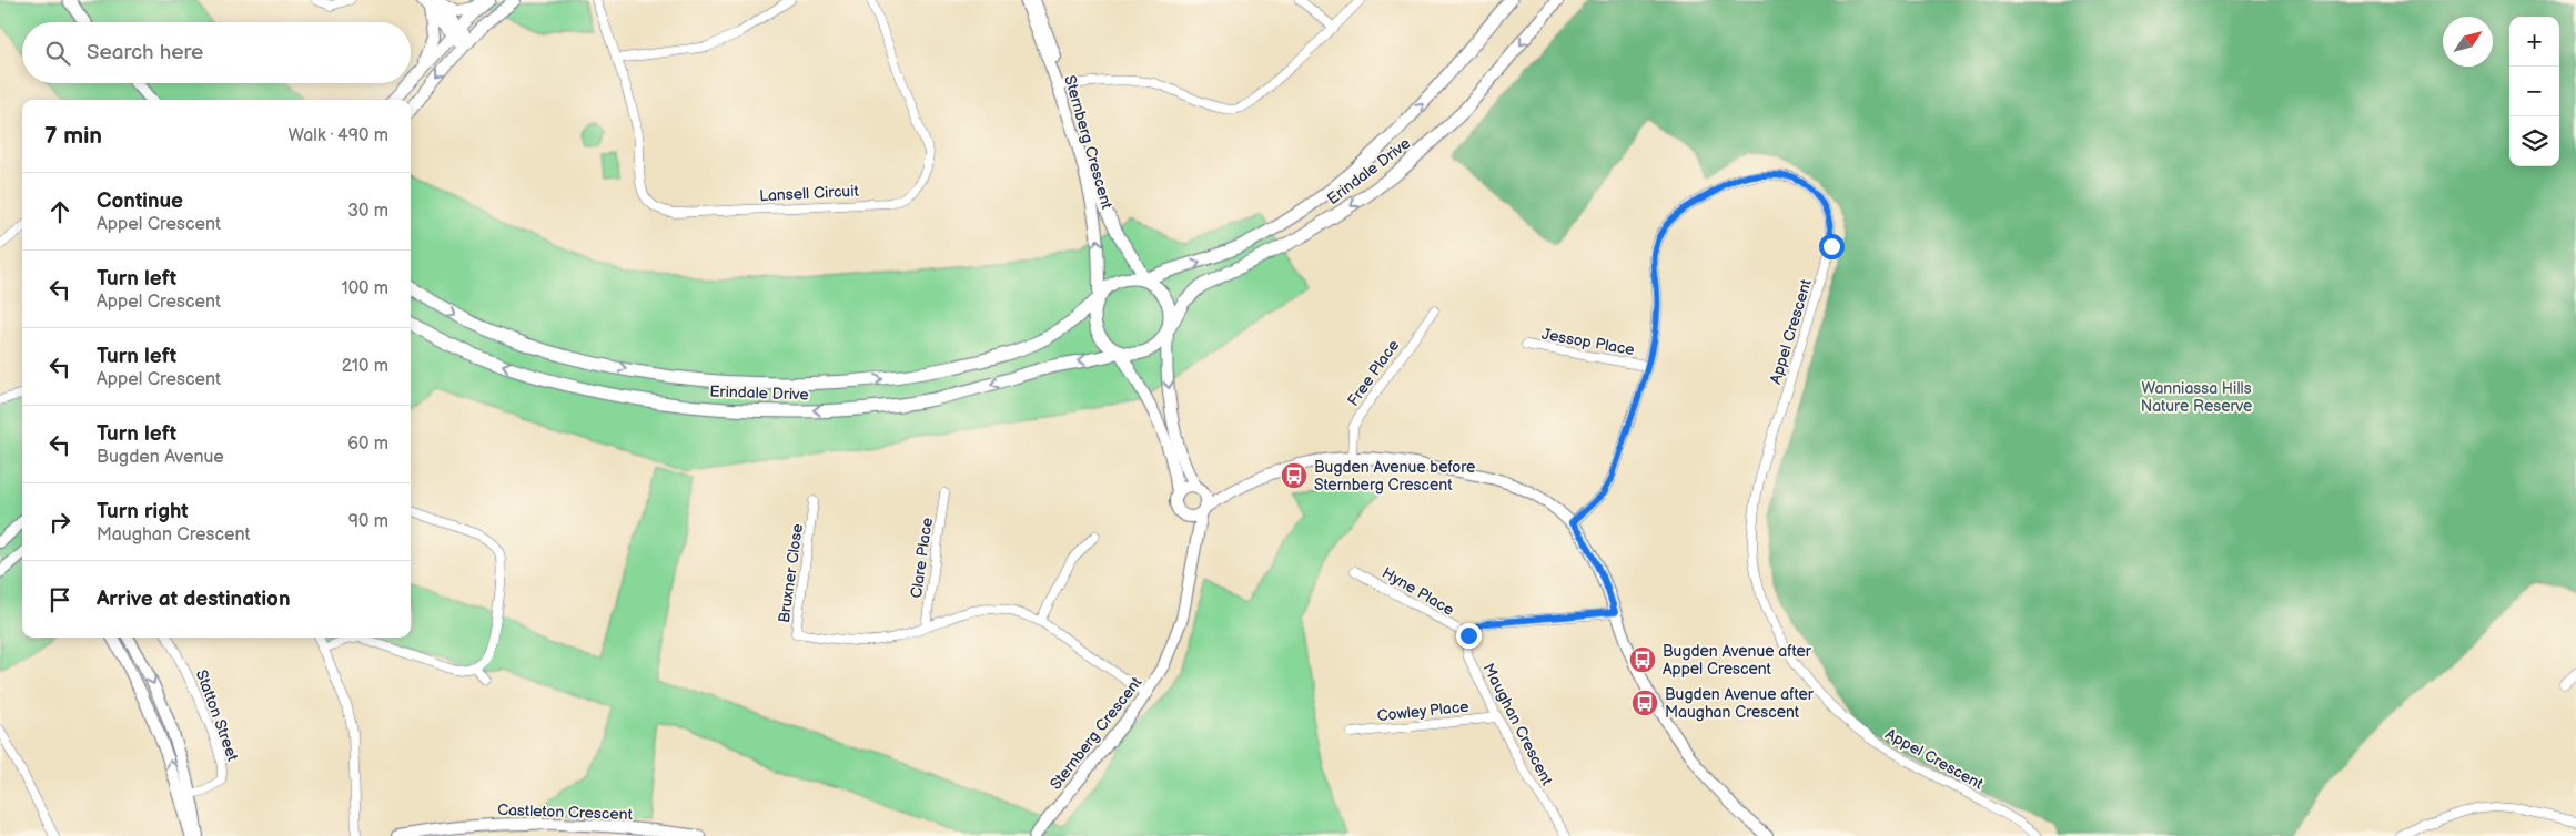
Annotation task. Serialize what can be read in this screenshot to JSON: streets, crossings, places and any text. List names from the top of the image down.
{
  "streets": {
    "main road": ["Erindale Drive"],
    "street": [
      "Sternberg Crescent",
      "Lansell Circuit",
      "Appel Crescent",
      "Jessop Place",
      "Free Place",
      "Clare Place",
      "Bruxner Close",
      "Hyne Place",
      "Cowley Place",
      "Statton Street",
      "Maughan Crescent",
      "Castleton Crescent"
    ]
  },
  "crossings": [
    ["Sternberg Crescent", "Erindale Drive"],
    ["Sternberg Crescent", "Bruxner Close"],
    ["Appel Crescent", "Jessop Place"],
    ["Clare Place", "Bruxner Close"],
    ["Hyne Place", "Maughan Crescent"],
    ["Cowley Place", "Maughan Crescent"]
  ],
  "parks": ["Wanniassa Hills Nature Reserve"],
  "places": {
    "bus stop": ["Bugden Avenue before Sternberg Crescent", "Bugden Avenue after Appel Crescent", "Bugden Avenue after Maughan Crescent"]
  },
  "north": "top right",
  "page": {
    "map_buttons": ["+", "−"],
    "search": "Search here",
    "heading": ["7 min", "Walk · 490 m"],
    "list": [
      ["Continue", "Appel Crescent", "30 m"],
      ["Turn left", "Appel Crescent", "100 m"],
      ["Turn left", "Appel Crescent", "210 m"],
      ["Turn left", "Bugden Avenue", "60 m"],
      ["Turn right", "Maughan Crescent", "90 m"],
      "Arrive at destination"
    ]
  }
}
